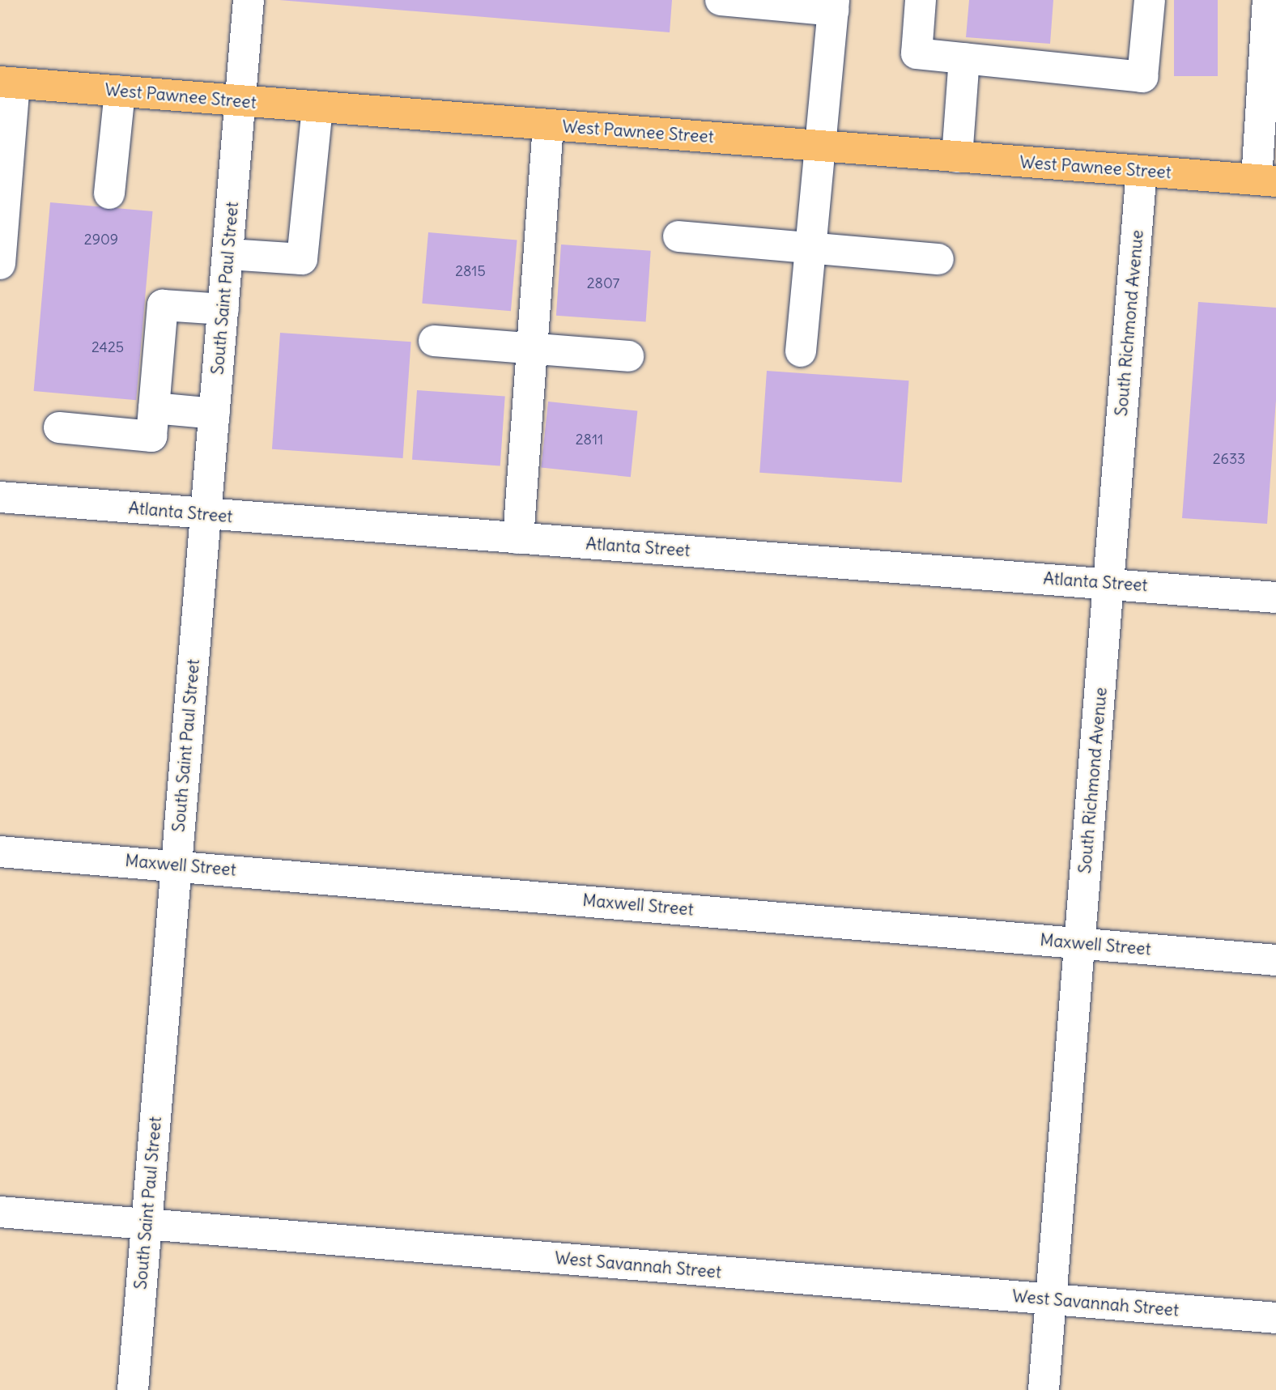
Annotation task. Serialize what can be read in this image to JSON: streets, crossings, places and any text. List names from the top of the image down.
{
  "streets": {
    "main road": ["West Pawnee Street"],
    "street": [
      "South Saint Paul Street",
      "South Richmond Avenue",
      "Atlanta Street",
      "Maxwell Street",
      "West Savannah Street"
    ]
  },
  "crossings": [
    ["West Pawnee Street", "South Saint Paul Street"],
    ["West Pawnee Street", "South Richmond Avenue"],
    ["South Saint Paul Street", "Atlanta Street"],
    ["South Saint Paul Street", "Maxwell Street"],
    ["South Saint Paul Street", "West Savannah Street"],
    ["South Richmond Avenue", "Atlanta Street"],
    ["South Richmond Avenue", "Maxwell Street"],
    ["South Richmond Avenue", "West Savannah Street"]
  ],
  "house_numbers": [
    "2909",
    "2815",
    "2807",
    "2425",
    "2811",
    "2633"
  ]
}
